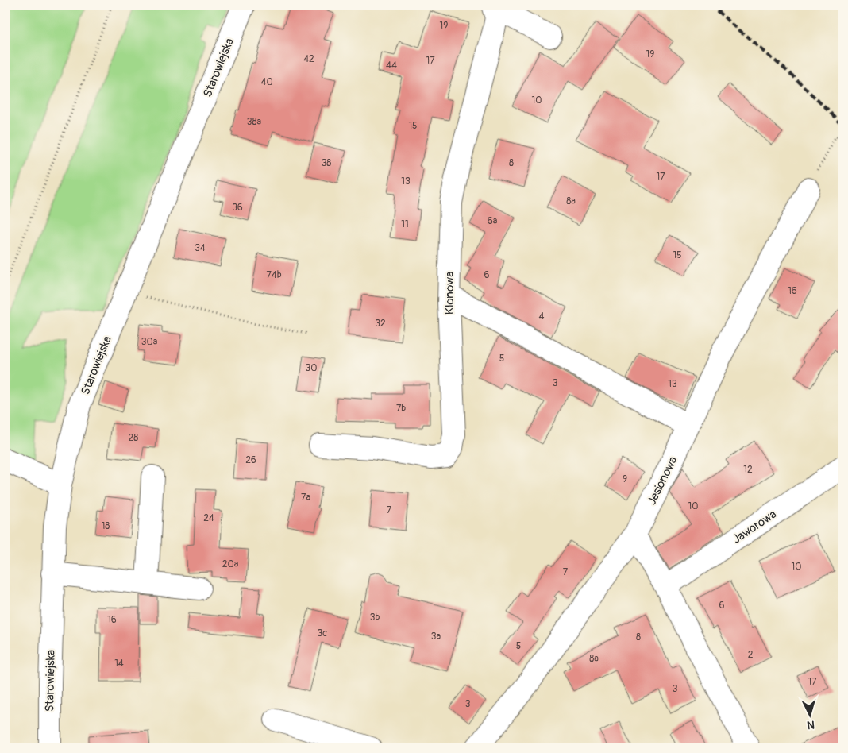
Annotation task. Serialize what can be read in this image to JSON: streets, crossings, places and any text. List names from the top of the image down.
{
  "streets": {
    "street": [
      "Starowiejska",
      "Klonowa",
      "Jesionowa",
      "Jaworowa"
    ]
  },
  "house_numbers": [
    "19",
    "19",
    "42",
    "17",
    "44",
    "40",
    "10",
    "38a",
    "15",
    "38",
    "8",
    "17",
    "13",
    "8a",
    "36",
    "6a",
    "11",
    "34",
    "15",
    "74b",
    "6",
    "16",
    "4",
    "32",
    "30a",
    "5",
    "30",
    "3",
    "13",
    "7b",
    "28",
    "26",
    "12",
    "9",
    "7a",
    "10",
    "7",
    "24",
    "18",
    "20a",
    "10",
    "7",
    "6",
    "3b",
    "16",
    "3c",
    "3a",
    "8",
    "5",
    "2",
    "8a",
    "14",
    "17",
    "3",
    "3"
  ],
  "north": "bottom"
}
